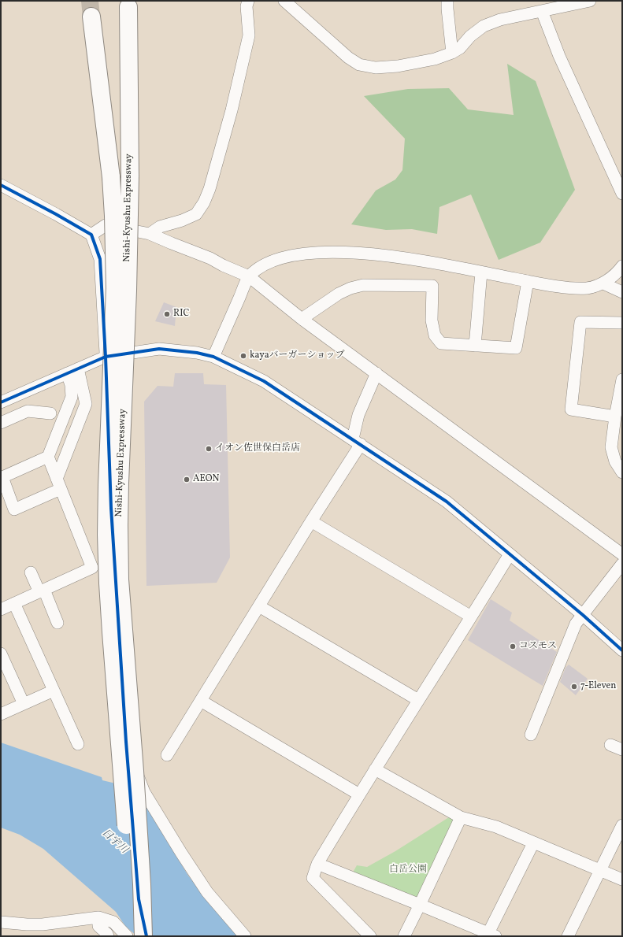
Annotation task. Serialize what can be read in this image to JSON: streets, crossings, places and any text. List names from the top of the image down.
{
  "streets": {
    "highway": ["Nishi-Kyushu Expressway"]
  },
  "water": ["日宇川"],
  "parks": ["白岳公園"],
  "places": [
    "RIC",
    "kayaバーガーショップ",
    "イオン佐世保白岳店",
    "AEON",
    "コスモス",
    "7-Eleven"
  ]
}
